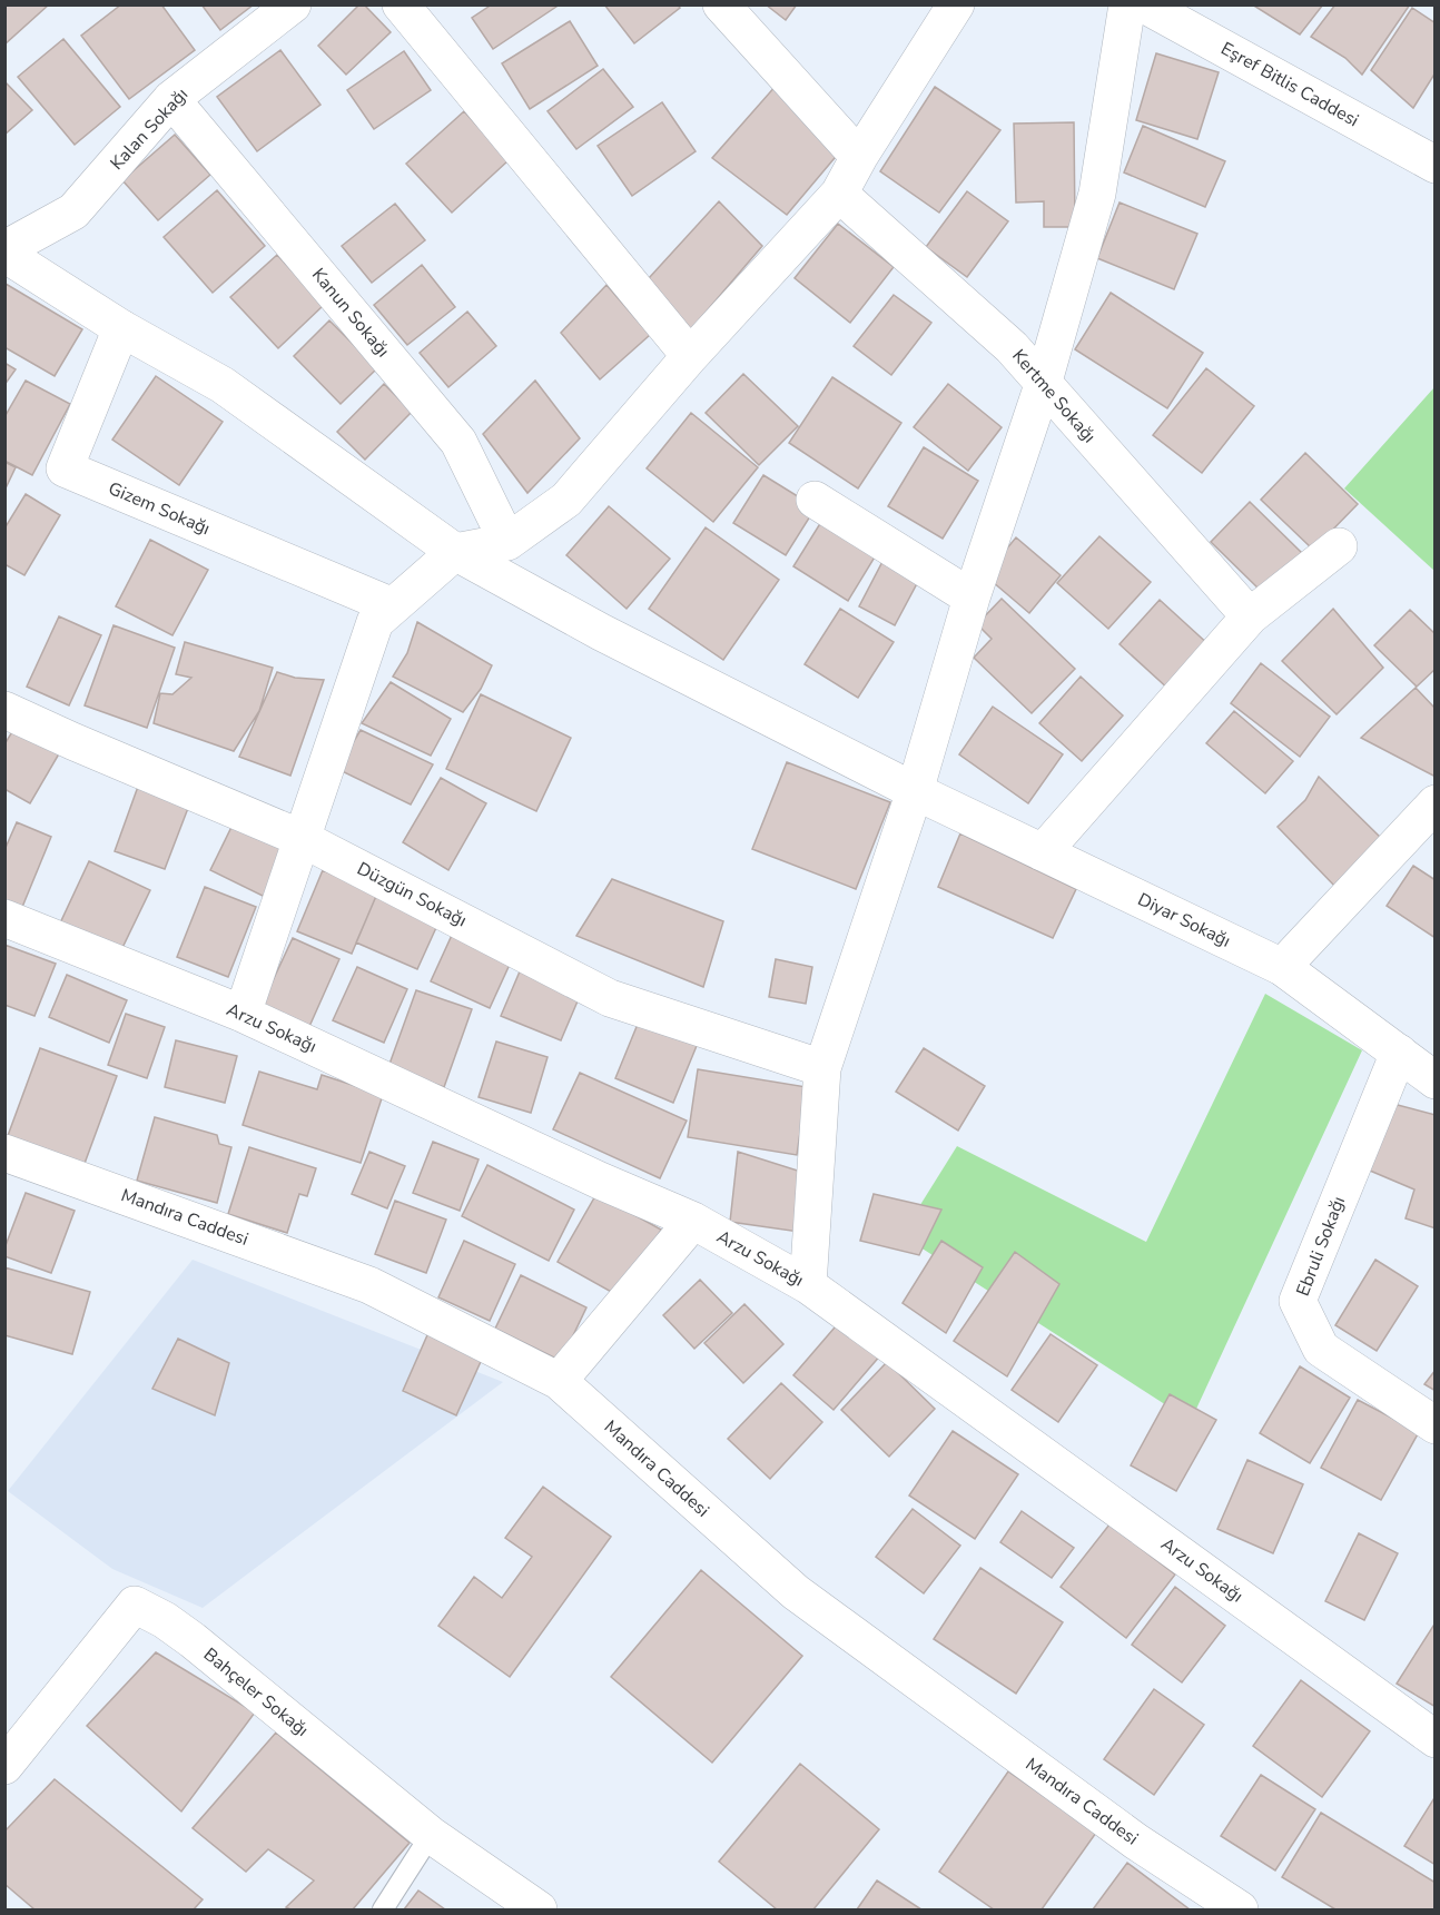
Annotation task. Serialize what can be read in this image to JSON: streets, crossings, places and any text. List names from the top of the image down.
{
  "streets": {
    "street": [
      "Eşref Bitlis Caddesi",
      "Kalan Sokağı",
      "Kanun Sokağı",
      "Kertme Sokağı",
      "Gizem Sokağı",
      "Düzgün Sokağı",
      "Diyar Sokağı",
      "Arzu Sokağı",
      "Mandıra Caddesi",
      "Ebruli Sokağı",
      "Bahçeler Sokağı"
    ]
  },
  "crossings": [
    ["Kalan Sokağı", "Kanun Sokağı"],
    ["Kalan Sokağı", "Diyar Sokağı"],
    ["Gizem Sokağı", "Diyar Sokağı"],
    ["Diyar Sokağı", "Ebruli Sokağı"]
  ]
}
